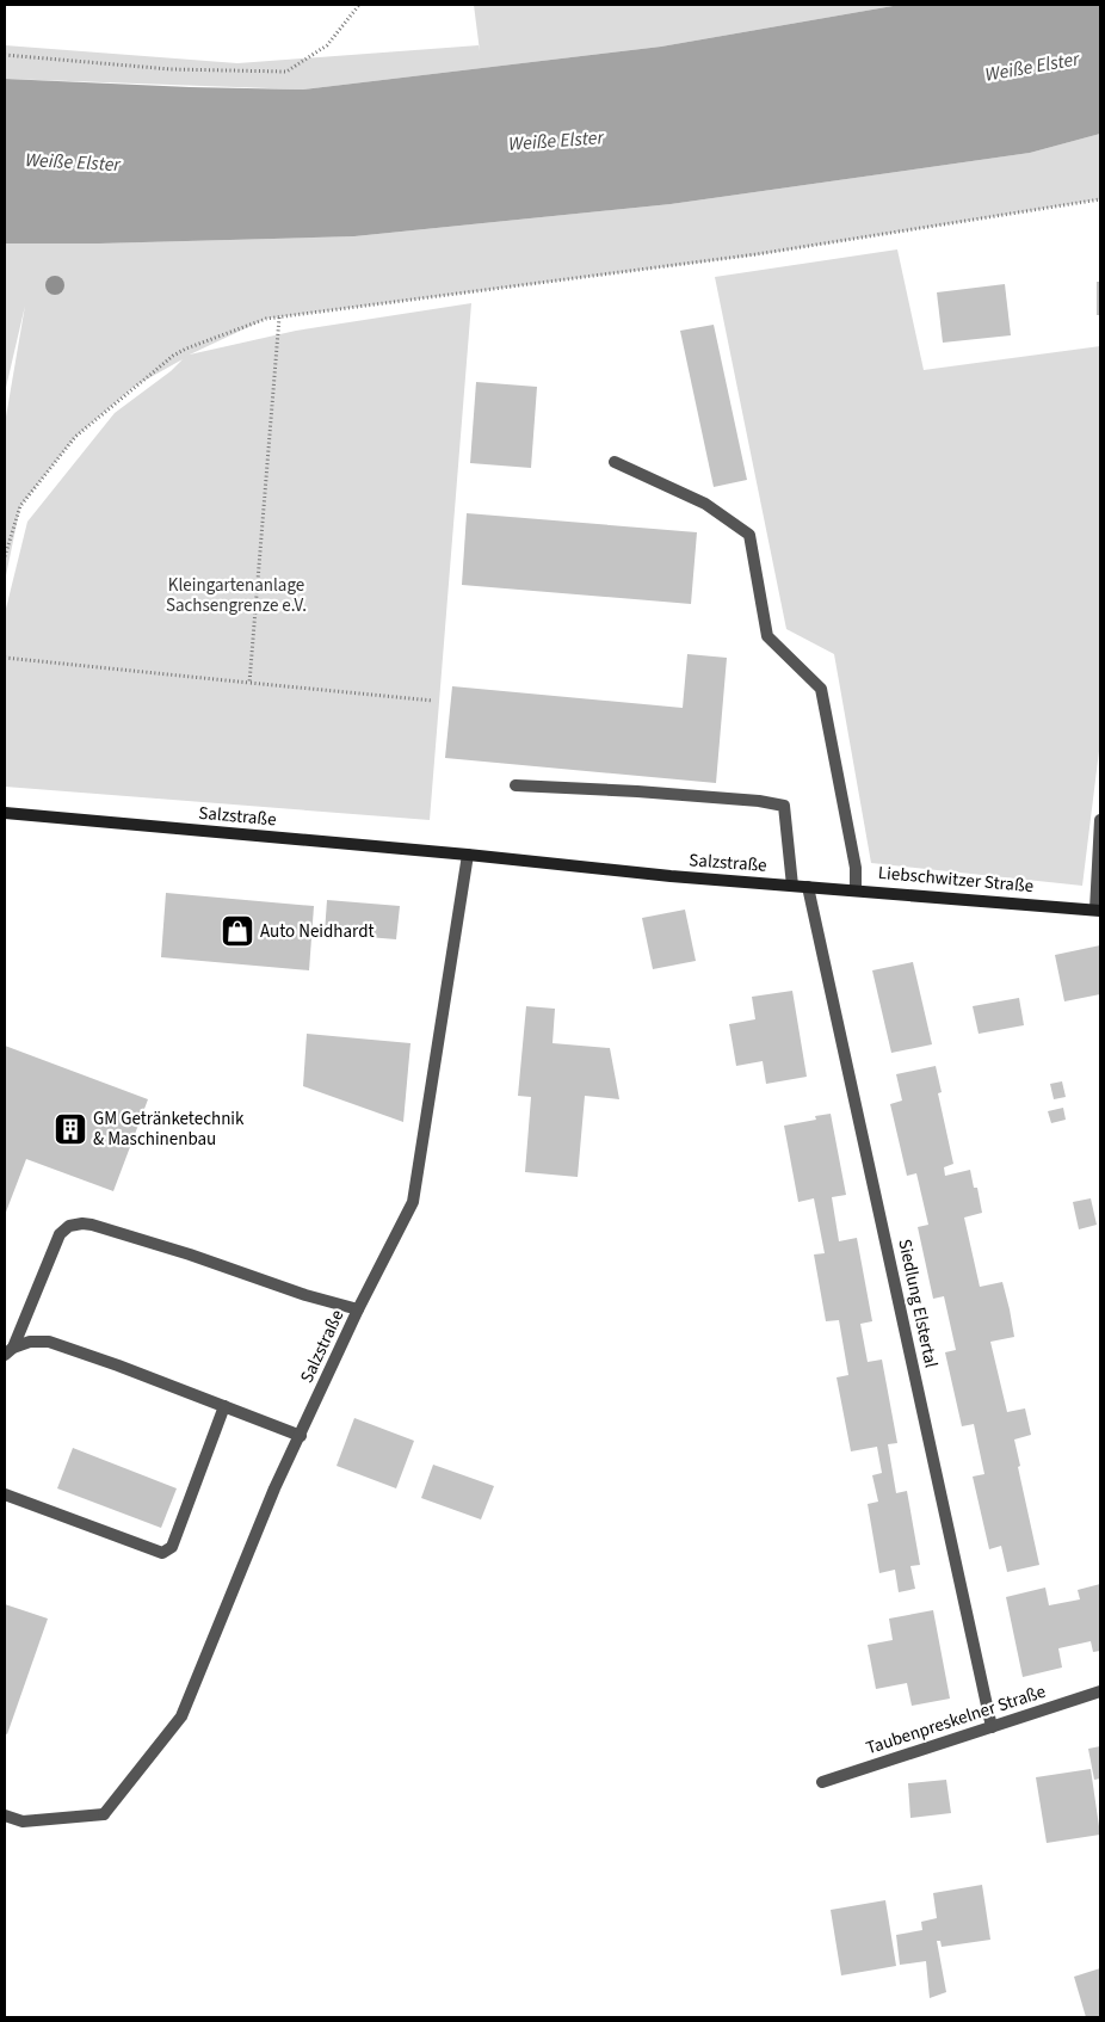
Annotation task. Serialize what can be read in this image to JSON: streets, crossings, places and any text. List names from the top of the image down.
{
  "streets": {
    "main road": ["Salzstraße", "Liebschwitzer Straße"],
    "street": ["Siedlung Elstertal", "Taubenpreskelner Straße"]
  },
  "crossings": [
    ["Salzstraße", "Liebschwitzer Straße"],
    ["Salzstraße", "Siedlung Elstertal"],
    ["Liebschwitzer Straße", "Siedlung Elstertal"],
    ["Siedlung Elstertal", "Taubenpreskelner Straße"]
  ],
  "water": ["Weiße Elster"],
  "parks": ["Kleingartenanlage Sachsengrenze e.V."],
  "places": {
    "shop": ["Auto Neidhardt"],
    "building": ["GM Getränketechnik & Maschinenbau"]
  }
}
